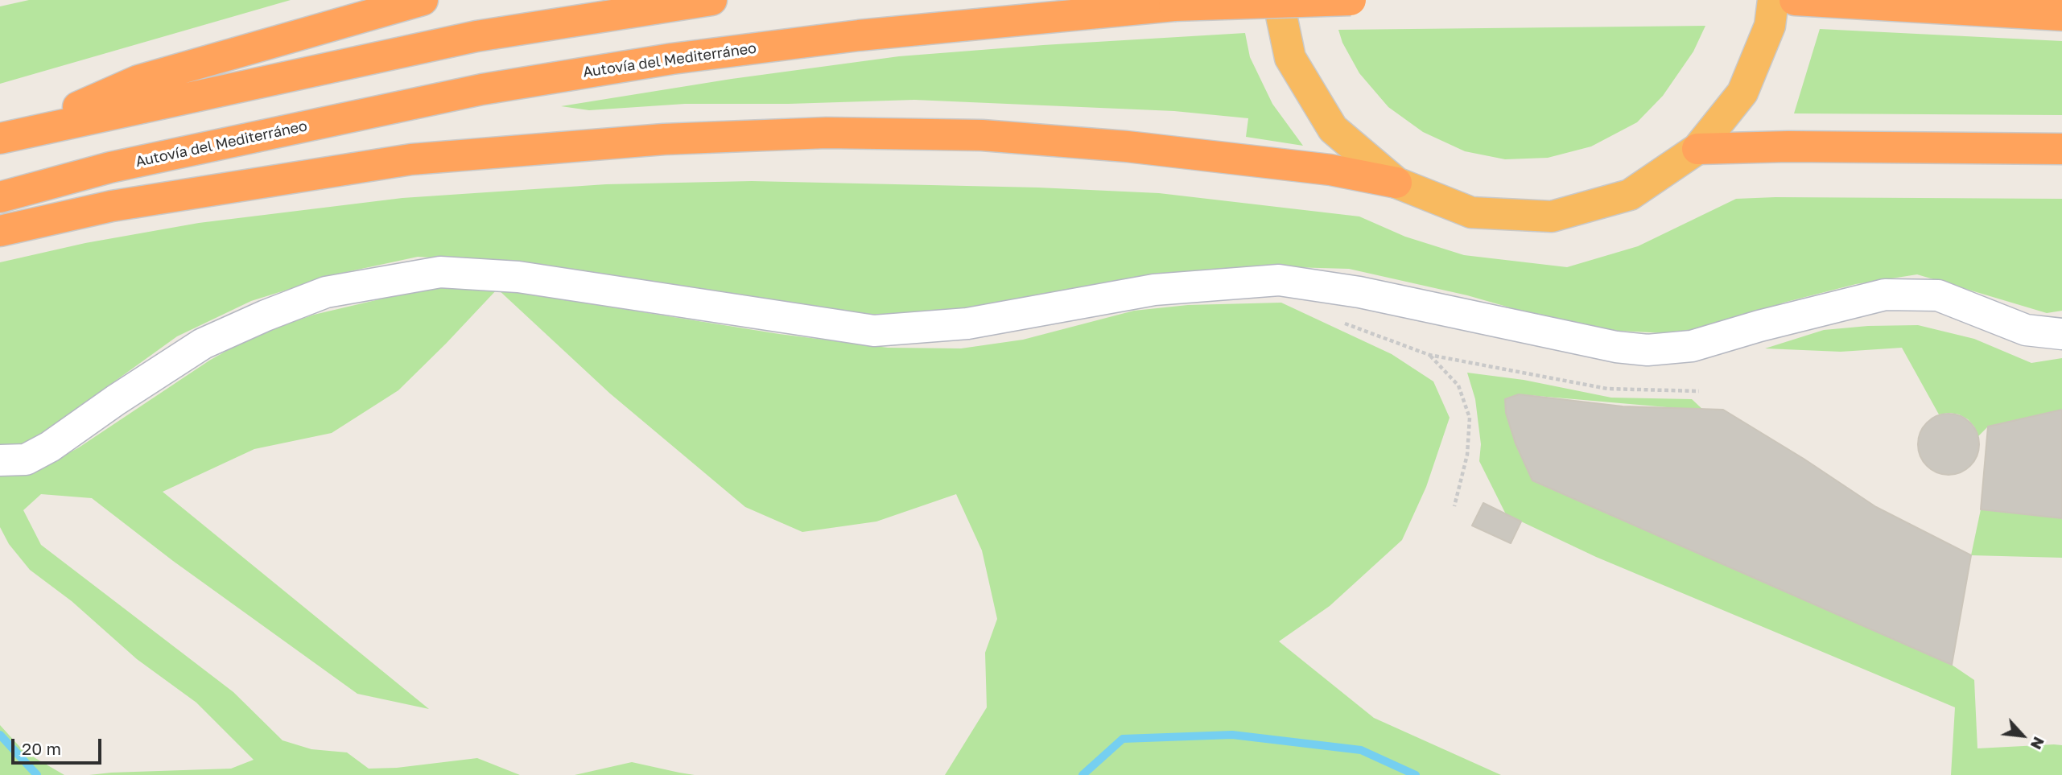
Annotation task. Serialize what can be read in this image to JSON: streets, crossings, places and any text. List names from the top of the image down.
{
  "streets": {
    "highway": ["Autovía del Mediterráneo"]
  },
  "scale_bar": "20 m",
  "north": "bottom right"
}
